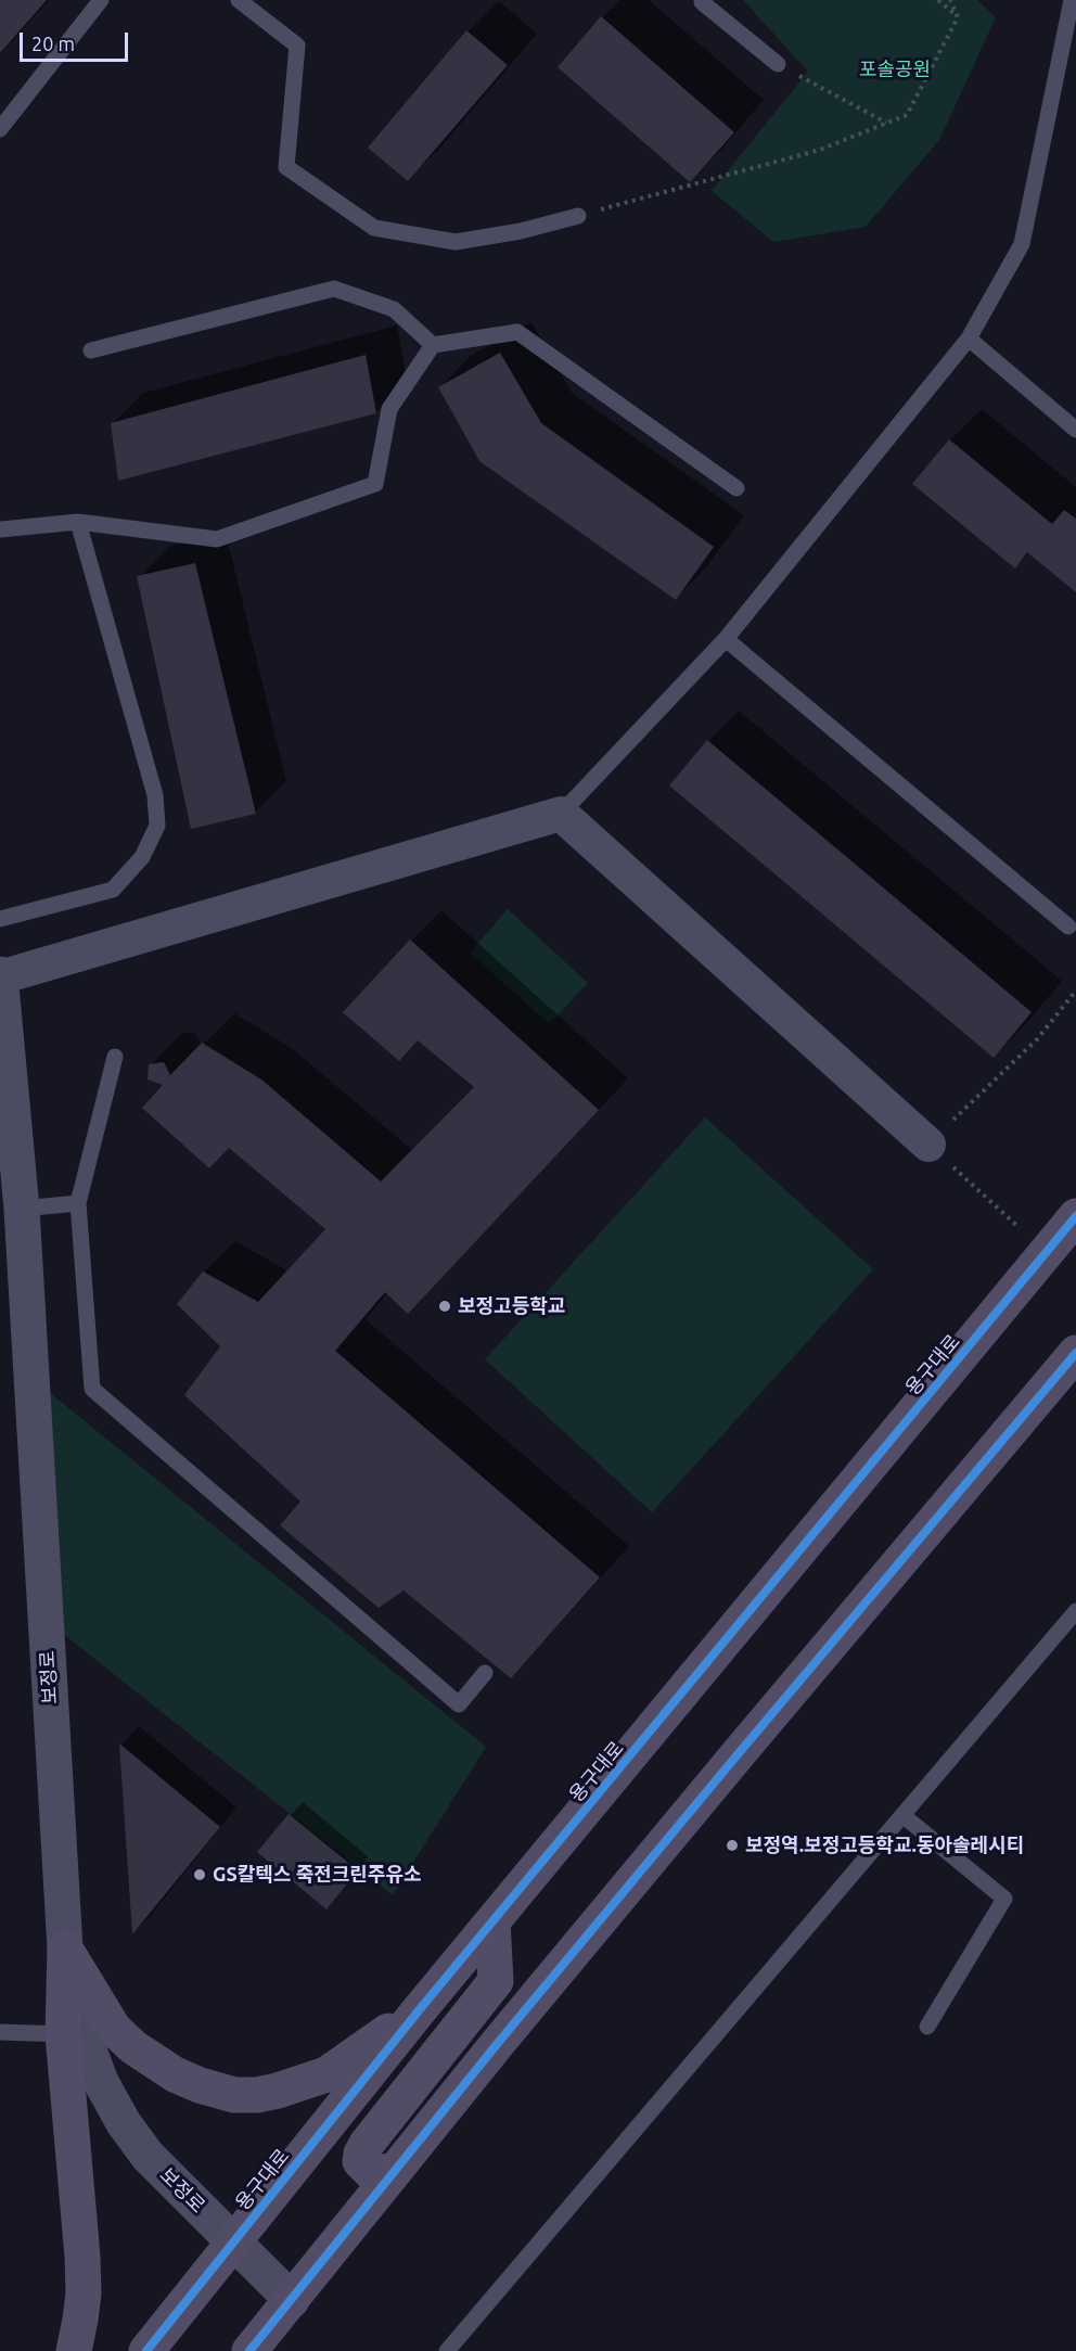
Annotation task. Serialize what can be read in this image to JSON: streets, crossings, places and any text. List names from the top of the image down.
{
  "streets": {
    "main road": ["용구대로"],
    "street": ["보정로"]
  },
  "crossings": [
    ["용구대로", "보정로"]
  ],
  "parks": ["포솔공원"],
  "places": ["보정고등학교", "보정역.보정고등학교.동아솔레시티", "GS칼텍스 죽전크린주유소"],
  "scale_bar": "20 m"
}
